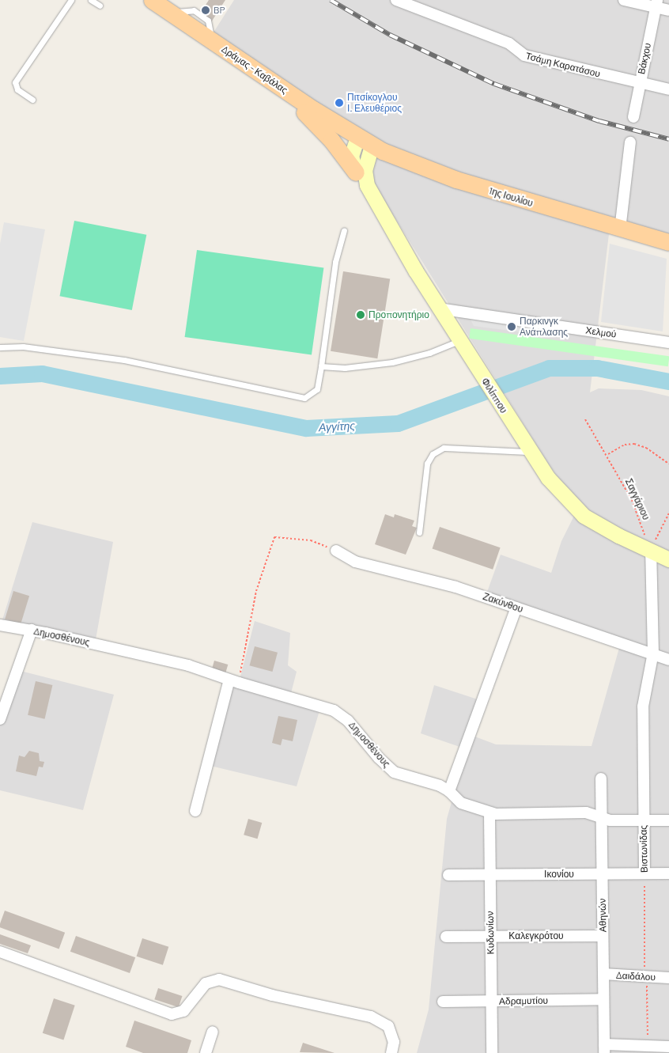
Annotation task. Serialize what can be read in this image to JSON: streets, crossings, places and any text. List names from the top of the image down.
{
  "streets": {
    "main road": ["Δράμας - Καβάλας", "1ης Ιουλίου", "Φιλίππου"],
    "street": [
      "Βάκχου",
      "Τσάμη Καρατάσου",
      "Χελμού",
      "Ζακύνθου",
      "Δημοσθένους",
      "Βιστωνίδας",
      "Ικονίου",
      "Αθηνών",
      "Κυδωνίων",
      "Καλεγκρότου",
      "Δαιδάλου",
      "Αδραμυτίου"
    ],
    "path": ["Σαγγάριου"]
  },
  "crossings": [
    ["Βάκχου", "Τσάμη Καρατάσου"],
    ["Δράμας - Καβάλας", "1ης Ιουλίου"],
    ["Δράμας - Καβάλας", "Φιλίππου"],
    ["1ης Ιουλίου", "Φιλίππου"],
    ["Χελμού", "Φιλίππου"],
    ["Φιλίππου", "Σαγγάριου"],
    ["Φιλίππου", "Βιστωνίδας"],
    ["Σαγγάριου", "Βιστωνίδας"],
    ["Ζακύνθου", "Βιστωνίδας"],
    ["Δημοσθένους", "Βιστωνίδας"],
    ["Δημοσθένους", "Αθηνών"],
    ["Δημοσθένους", "Κυδωνίων"],
    ["Βιστωνίδας", "Ικονίου"],
    ["Βιστωνίδας", "Δαιδάλου"],
    ["Ικονίου", "Αθηνών"],
    ["Ικονίου", "Κυδωνίων"],
    ["Αθηνών", "Καλεγκρότου"],
    ["Αθηνών", "Δαιδάλου"],
    ["Αθηνών", "Αδραμυτίου"],
    ["Κυδωνίων", "Καλεγκρότου"],
    ["Κυδωνίων", "Αδραμυτίου"]
  ],
  "water": ["Αγγίτης"],
  "places": [
    "BP",
    "Πιτσίκογλου Ι. Ελευθέριος",
    "Προπονητήριο",
    "Παρκινγκ Ανάπλασης"
  ]
}
